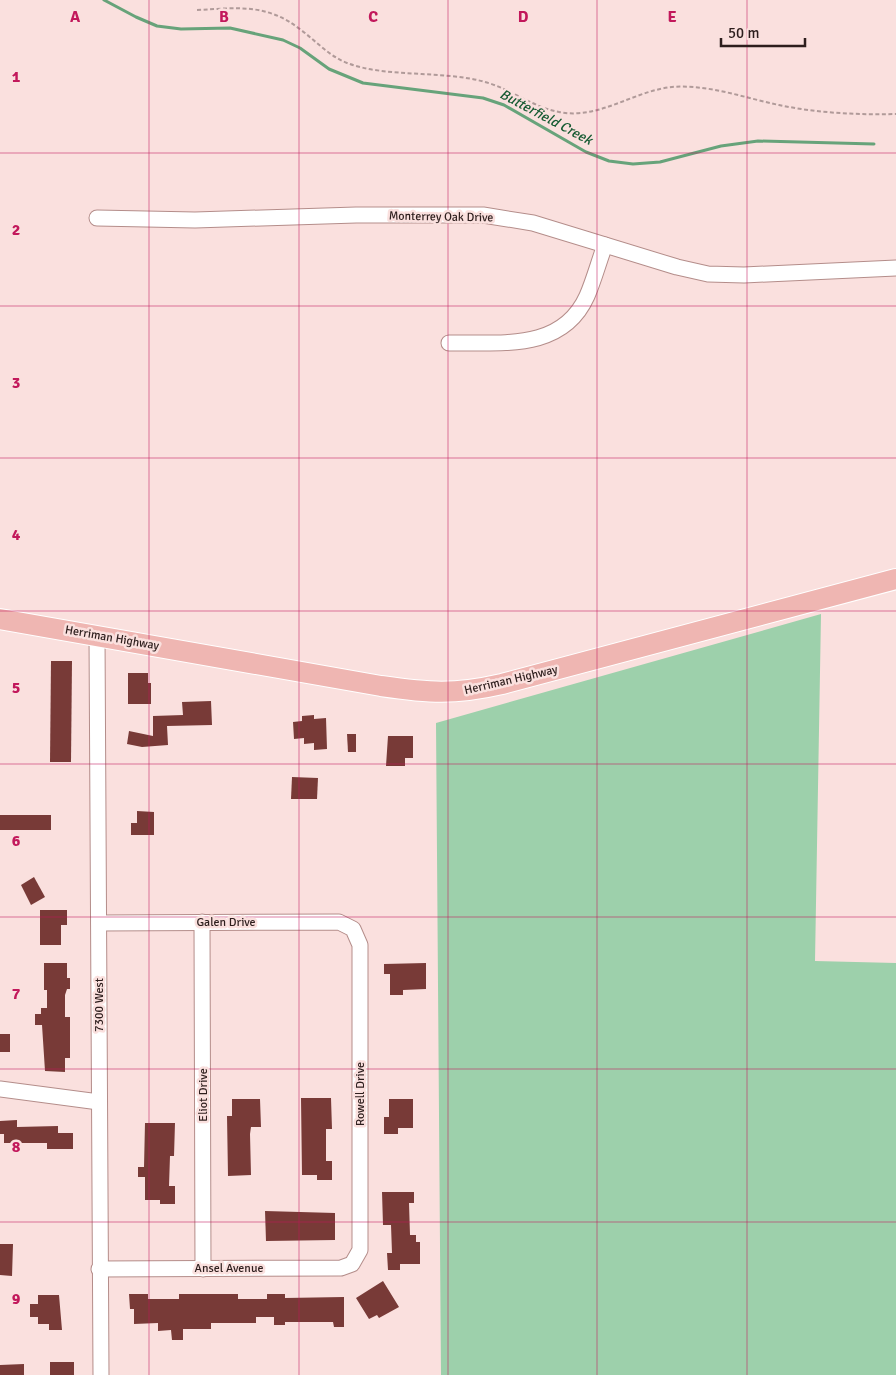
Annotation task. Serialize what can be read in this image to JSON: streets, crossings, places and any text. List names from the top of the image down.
{
  "streets": {
    "main road": ["Herriman Highway"],
    "street": [
      "Monterrey Oak Drive",
      "Galen Drive",
      "7300 West",
      "Rowell Drive",
      "Eliot Drive",
      "Ansel Avenue"
    ]
  },
  "crossings": [
    ["Herriman Highway", "7300 West"],
    ["Galen Drive", "7300 West"],
    ["Galen Drive", "Rowell Drive"],
    ["Galen Drive", "Eliot Drive"],
    ["7300 West", "Ansel Avenue"],
    ["Rowell Drive", "Ansel Avenue"],
    ["Eliot Drive", "Ansel Avenue"]
  ],
  "water": ["Butterfield Creek"],
  "scale_bar": "50 m",
  "grid": {
    "columns": [
      "A",
      "B",
      "C",
      "D",
      "E"
    ],
    "rows": [
      "1",
      "2",
      "3",
      "4",
      "5",
      "6",
      "7",
      "8",
      "9"
    ]
  }
}
